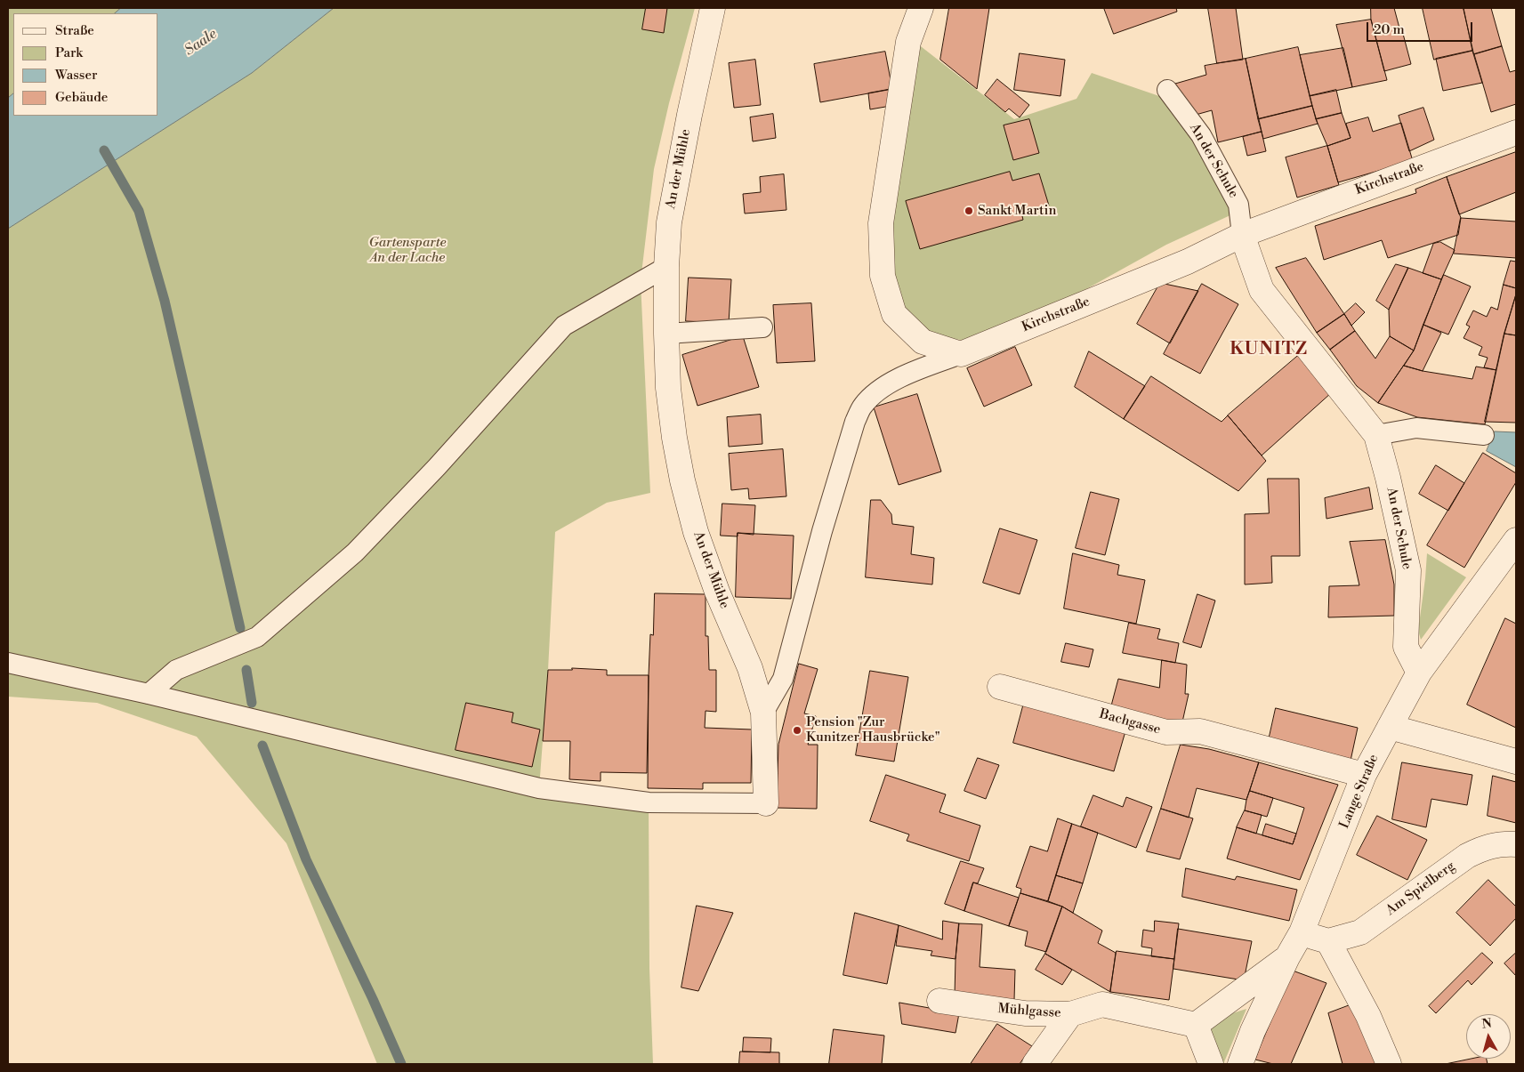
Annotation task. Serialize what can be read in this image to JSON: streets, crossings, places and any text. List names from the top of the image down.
{
  "streets": {
    "street": [
      "An der Schule",
      "An der Mühle",
      "Kirchstraße",
      "Bachgasse",
      "Lange Straße",
      "Am Spielberg",
      "Mühlgasse"
    ]
  },
  "crossings": [
    ["An der Schule", "Kirchstraße"],
    ["An der Schule", "Lange Straße"],
    ["Bachgasse", "Lange Straße"]
  ],
  "districts": ["KUNITZ"],
  "water": ["Saale"],
  "parks": ["Gartensparte An der Lache"],
  "places": ["Sankt Martin", "Pension \"Zur Kunitzer Hausbrücke\""],
  "legend": [
    "Straße",
    "Park",
    "Wasser",
    "Gebäude"
  ],
  "scale_bar": "20 m",
  "north": "top"
}
